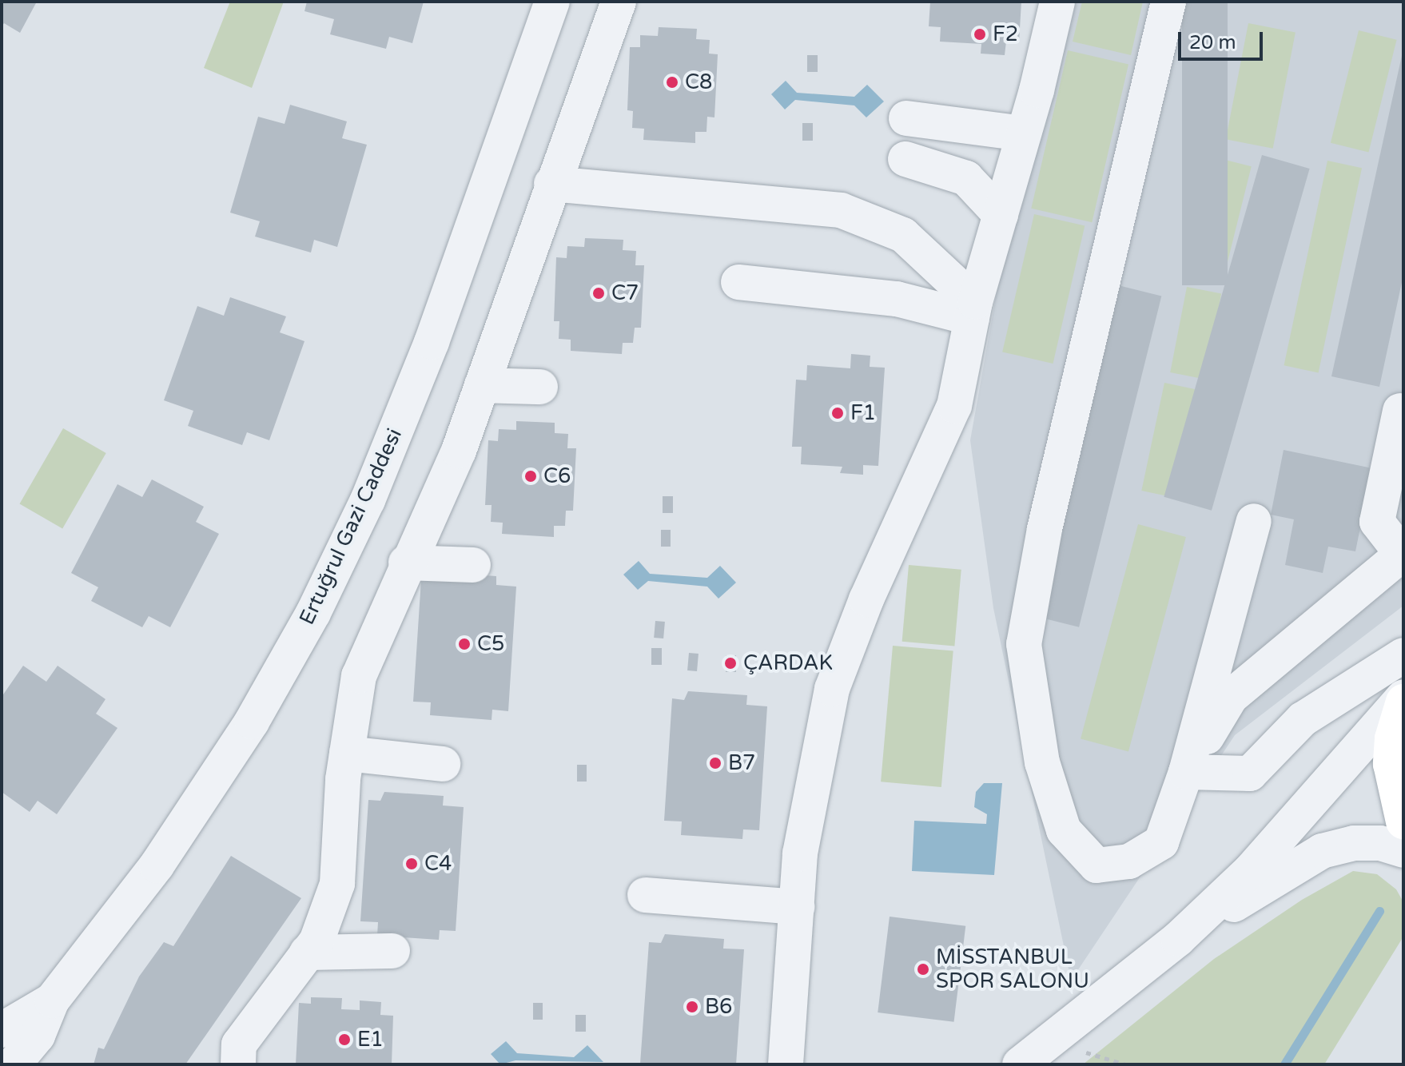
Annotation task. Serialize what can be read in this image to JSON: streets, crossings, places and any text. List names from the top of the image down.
{
  "streets": {
    "street": ["Ertuğrul Gazi Caddesi"]
  },
  "places": [
    "F2",
    "C8",
    "C7",
    "F1",
    "C6",
    "C5",
    "ÇARDAK",
    "B7",
    "C4",
    "MİSSTANBUL SPOR SALONU",
    "B6",
    "E1"
  ],
  "scale_bar": "20 m"
}
